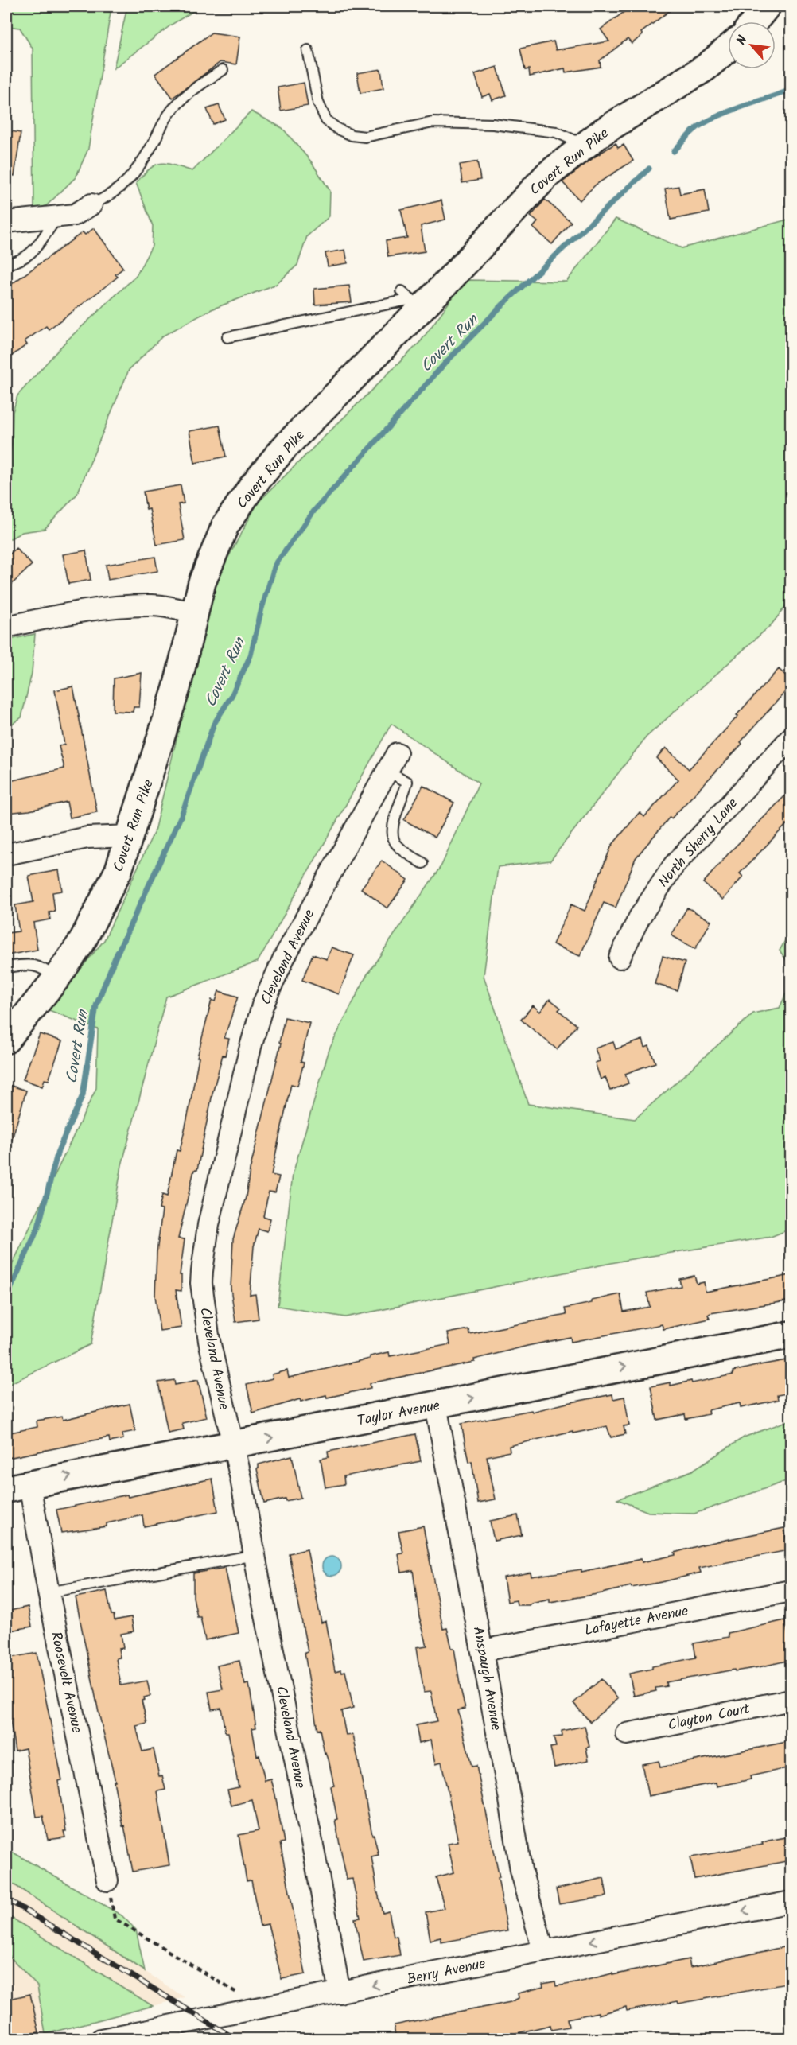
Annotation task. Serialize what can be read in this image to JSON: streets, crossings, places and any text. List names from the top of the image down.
{
  "streets": {
    "street": [
      "Covert Run Pike",
      "North Sherry Lane",
      "Cleveland Avenue",
      "Taylor Avenue",
      "Lafayette Avenue",
      "Anspaugh Avenue",
      "Roosevelt Avenue",
      "Clayton Court",
      "Berry Avenue"
    ]
  },
  "crossings": [
    ["Cleveland Avenue", "Taylor Avenue"],
    ["Cleveland Avenue", "Berry Avenue"],
    ["Taylor Avenue", "Anspaugh Avenue"],
    ["Taylor Avenue", "Roosevelt Avenue"],
    ["Lafayette Avenue", "Anspaugh Avenue"],
    ["Anspaugh Avenue", "Berry Avenue"]
  ],
  "one_way": ["Taylor Avenue", "Berry Avenue"],
  "water": ["Covert Run"],
  "north": "top left"
}
